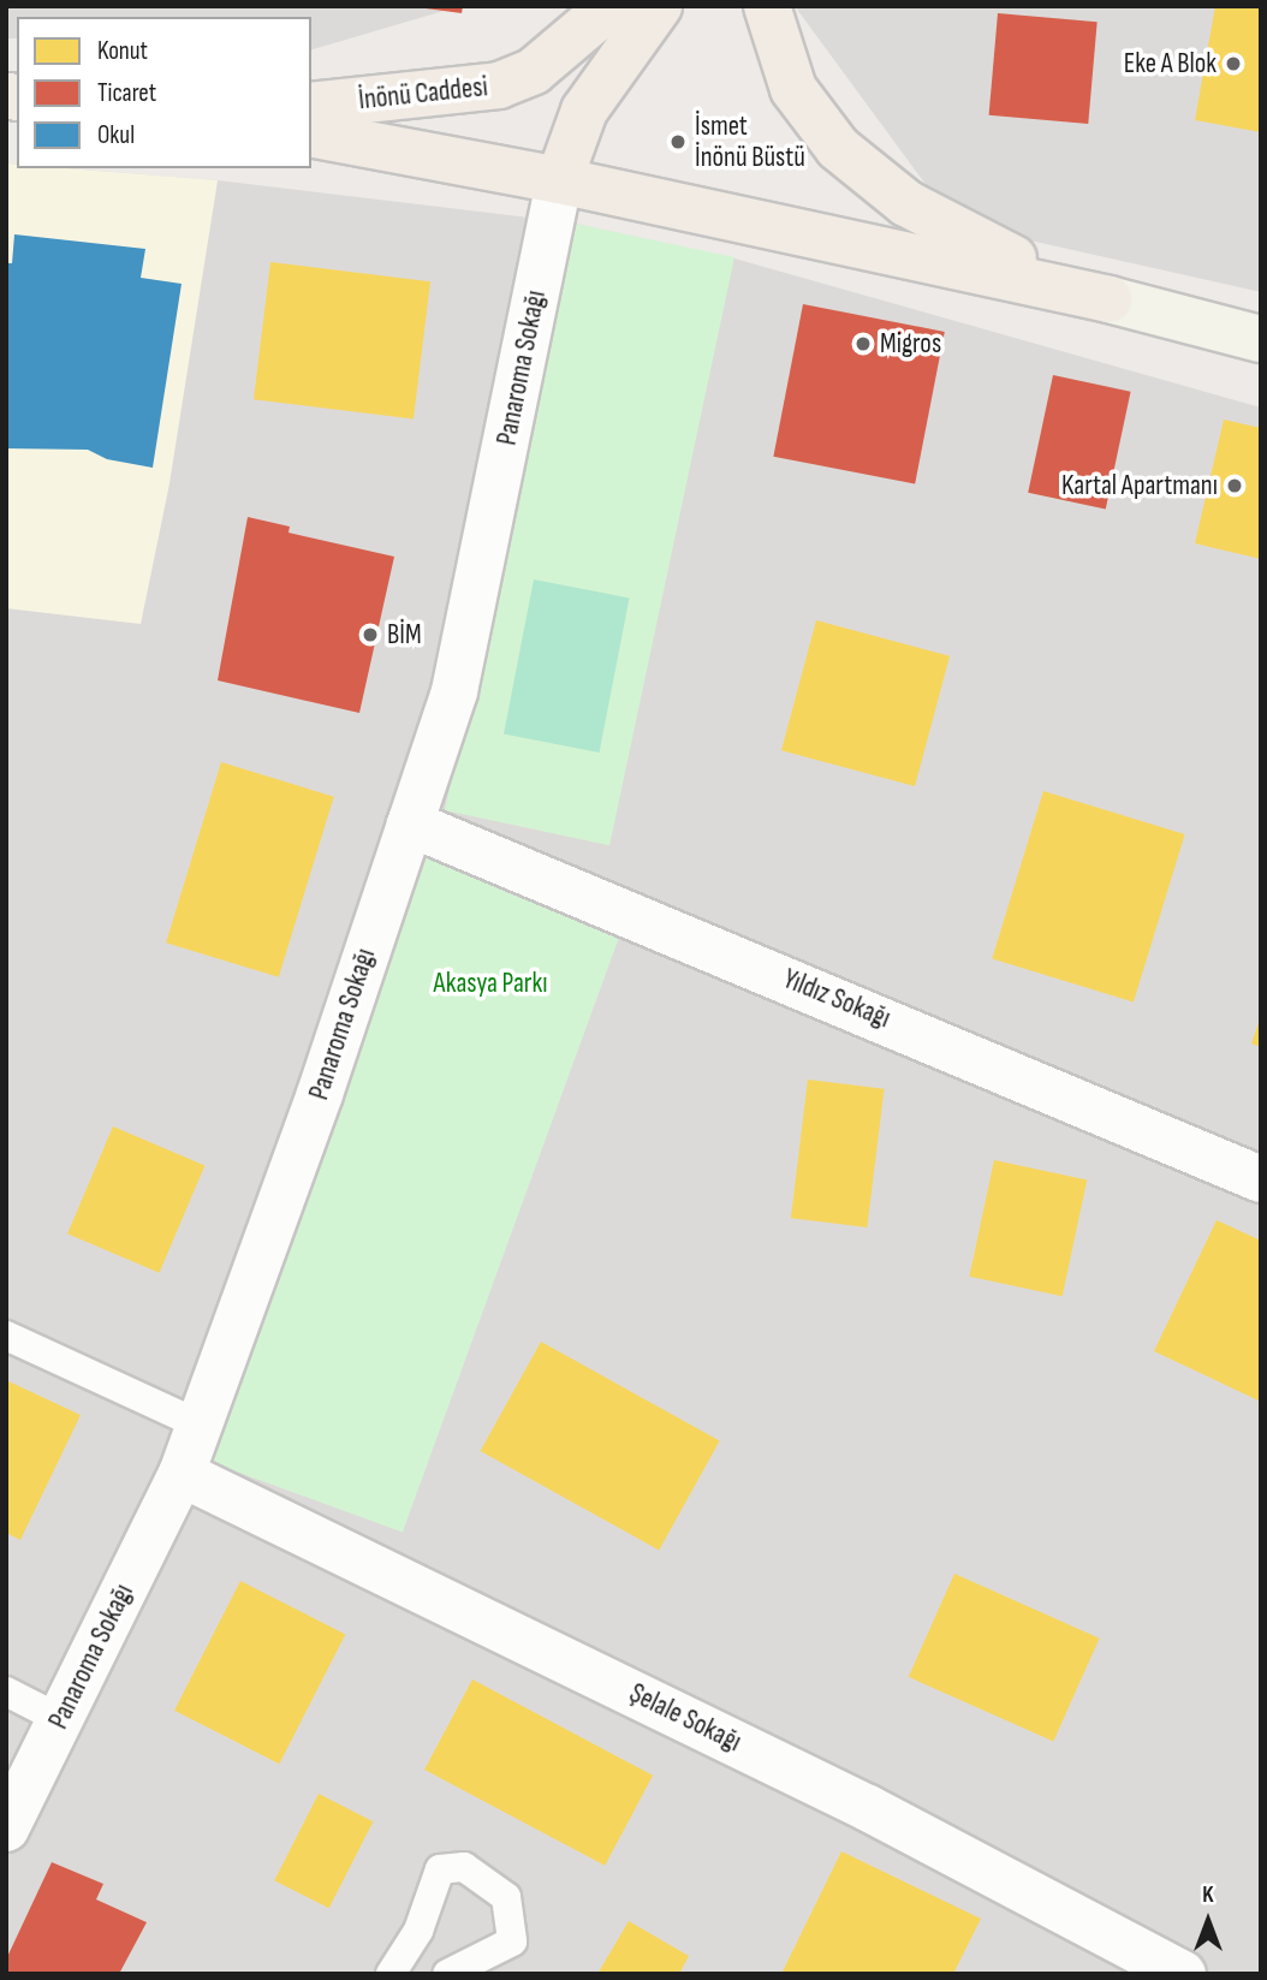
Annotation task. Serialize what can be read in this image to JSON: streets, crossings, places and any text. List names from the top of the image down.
{
  "streets": {
    "main road": ["İnönü Caddesi"],
    "street": ["Panaroma Sokağı", "Yıldız Sokağı", "Şelale Sokağı"]
  },
  "crossings": [
    ["Panaroma Sokağı", "Yıldız Sokağı"],
    ["Panaroma Sokağı", "Şelale Sokağı"]
  ],
  "parks": ["Akasya Parkı"],
  "places": [
    "Eke A Blok",
    "İsmet İnönü Büstü",
    "Migros",
    "Kartal Apartmanı",
    "BİM"
  ],
  "legend": ["Konut", "Ticaret", "Okul"],
  "north": "top"
}
